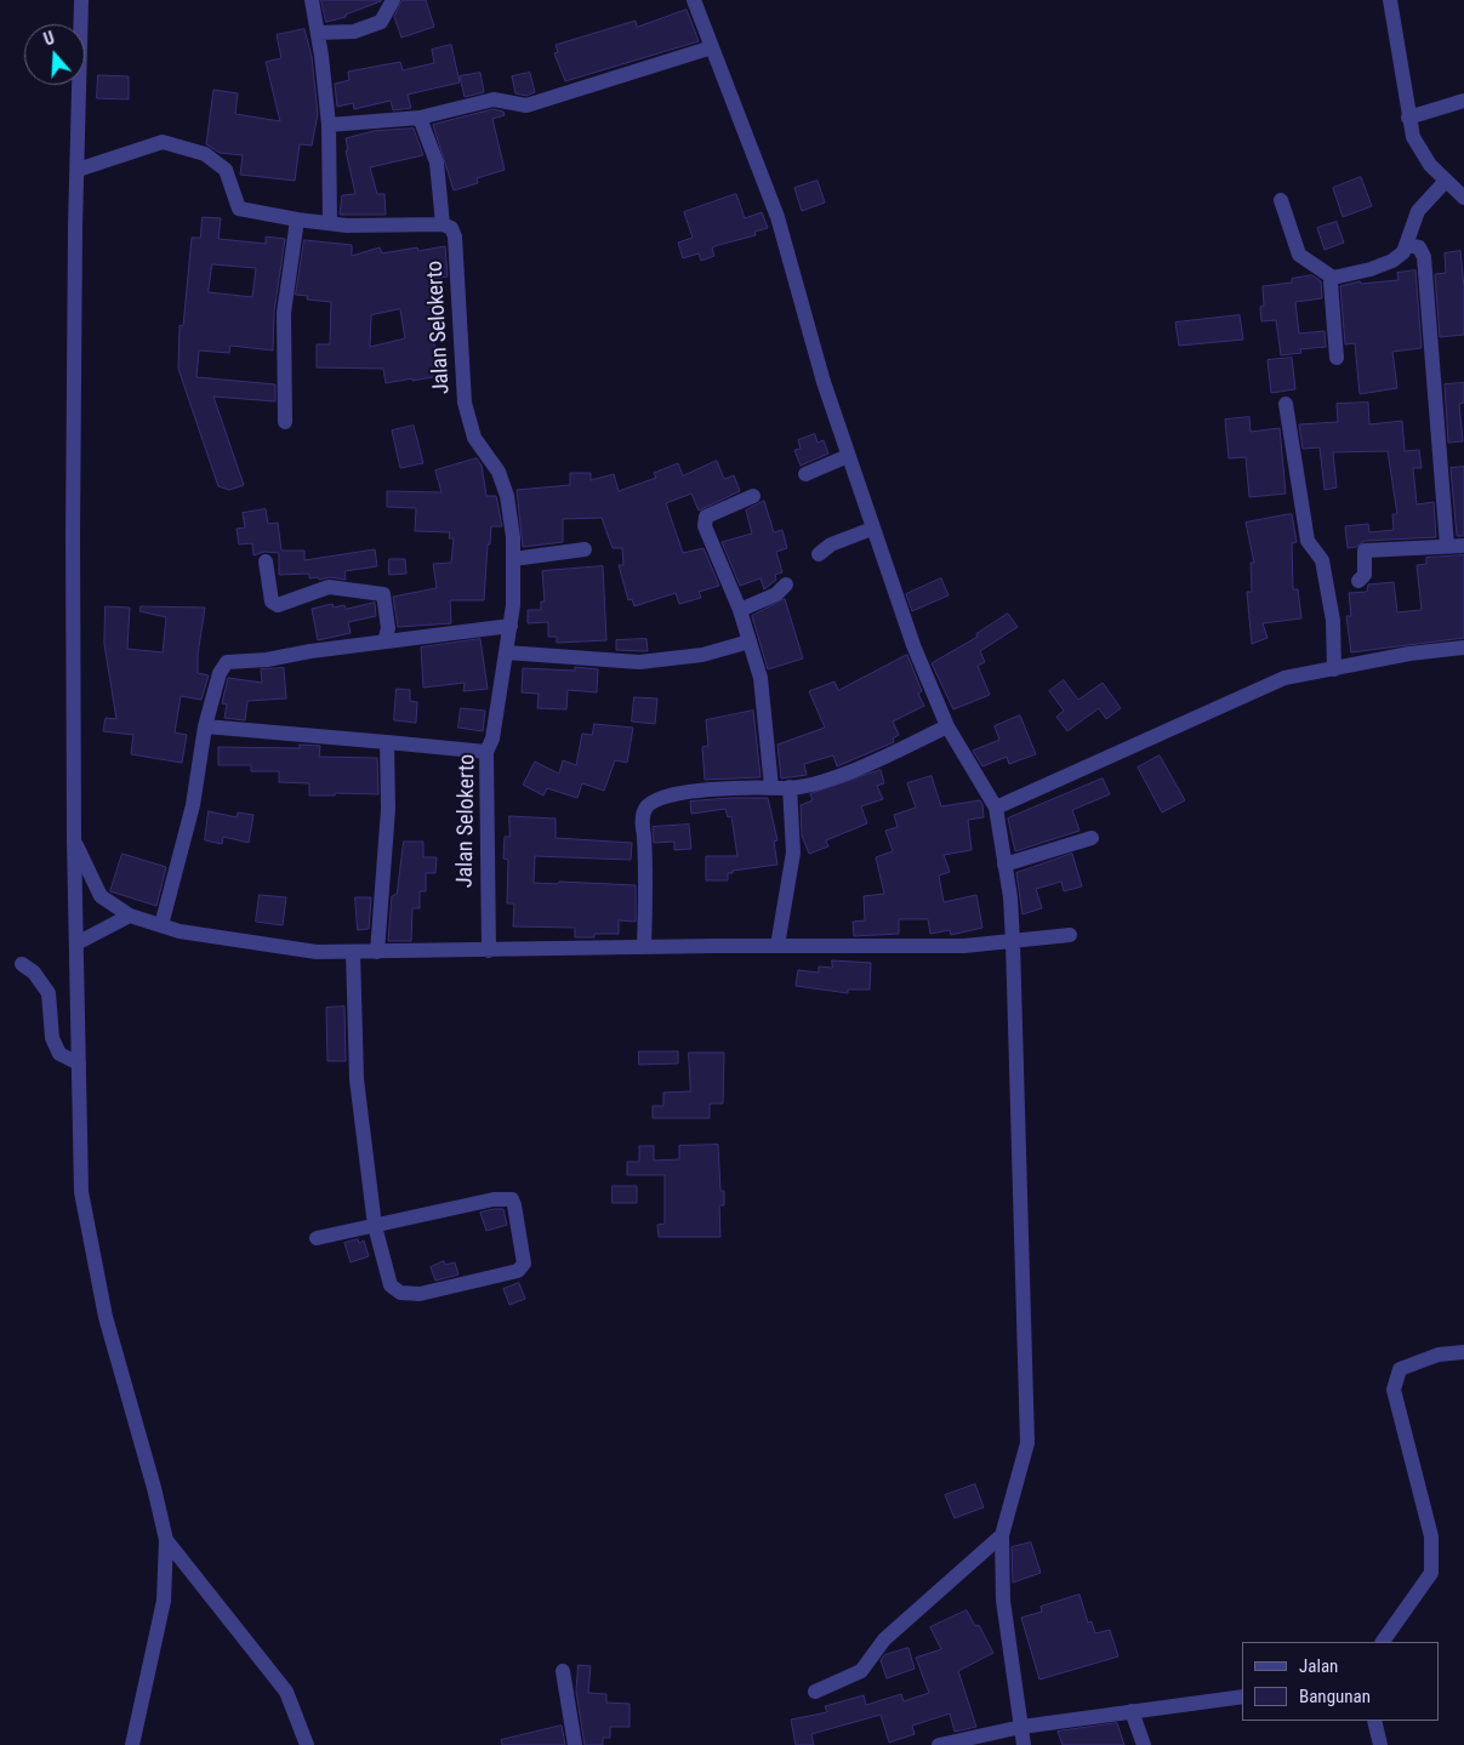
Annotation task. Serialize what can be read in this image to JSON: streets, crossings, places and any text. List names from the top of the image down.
{
  "streets": {
    "street": ["Jalan Selokerto"]
  },
  "legend": ["Jalan", "Bangunan"],
  "north": "top"
}
